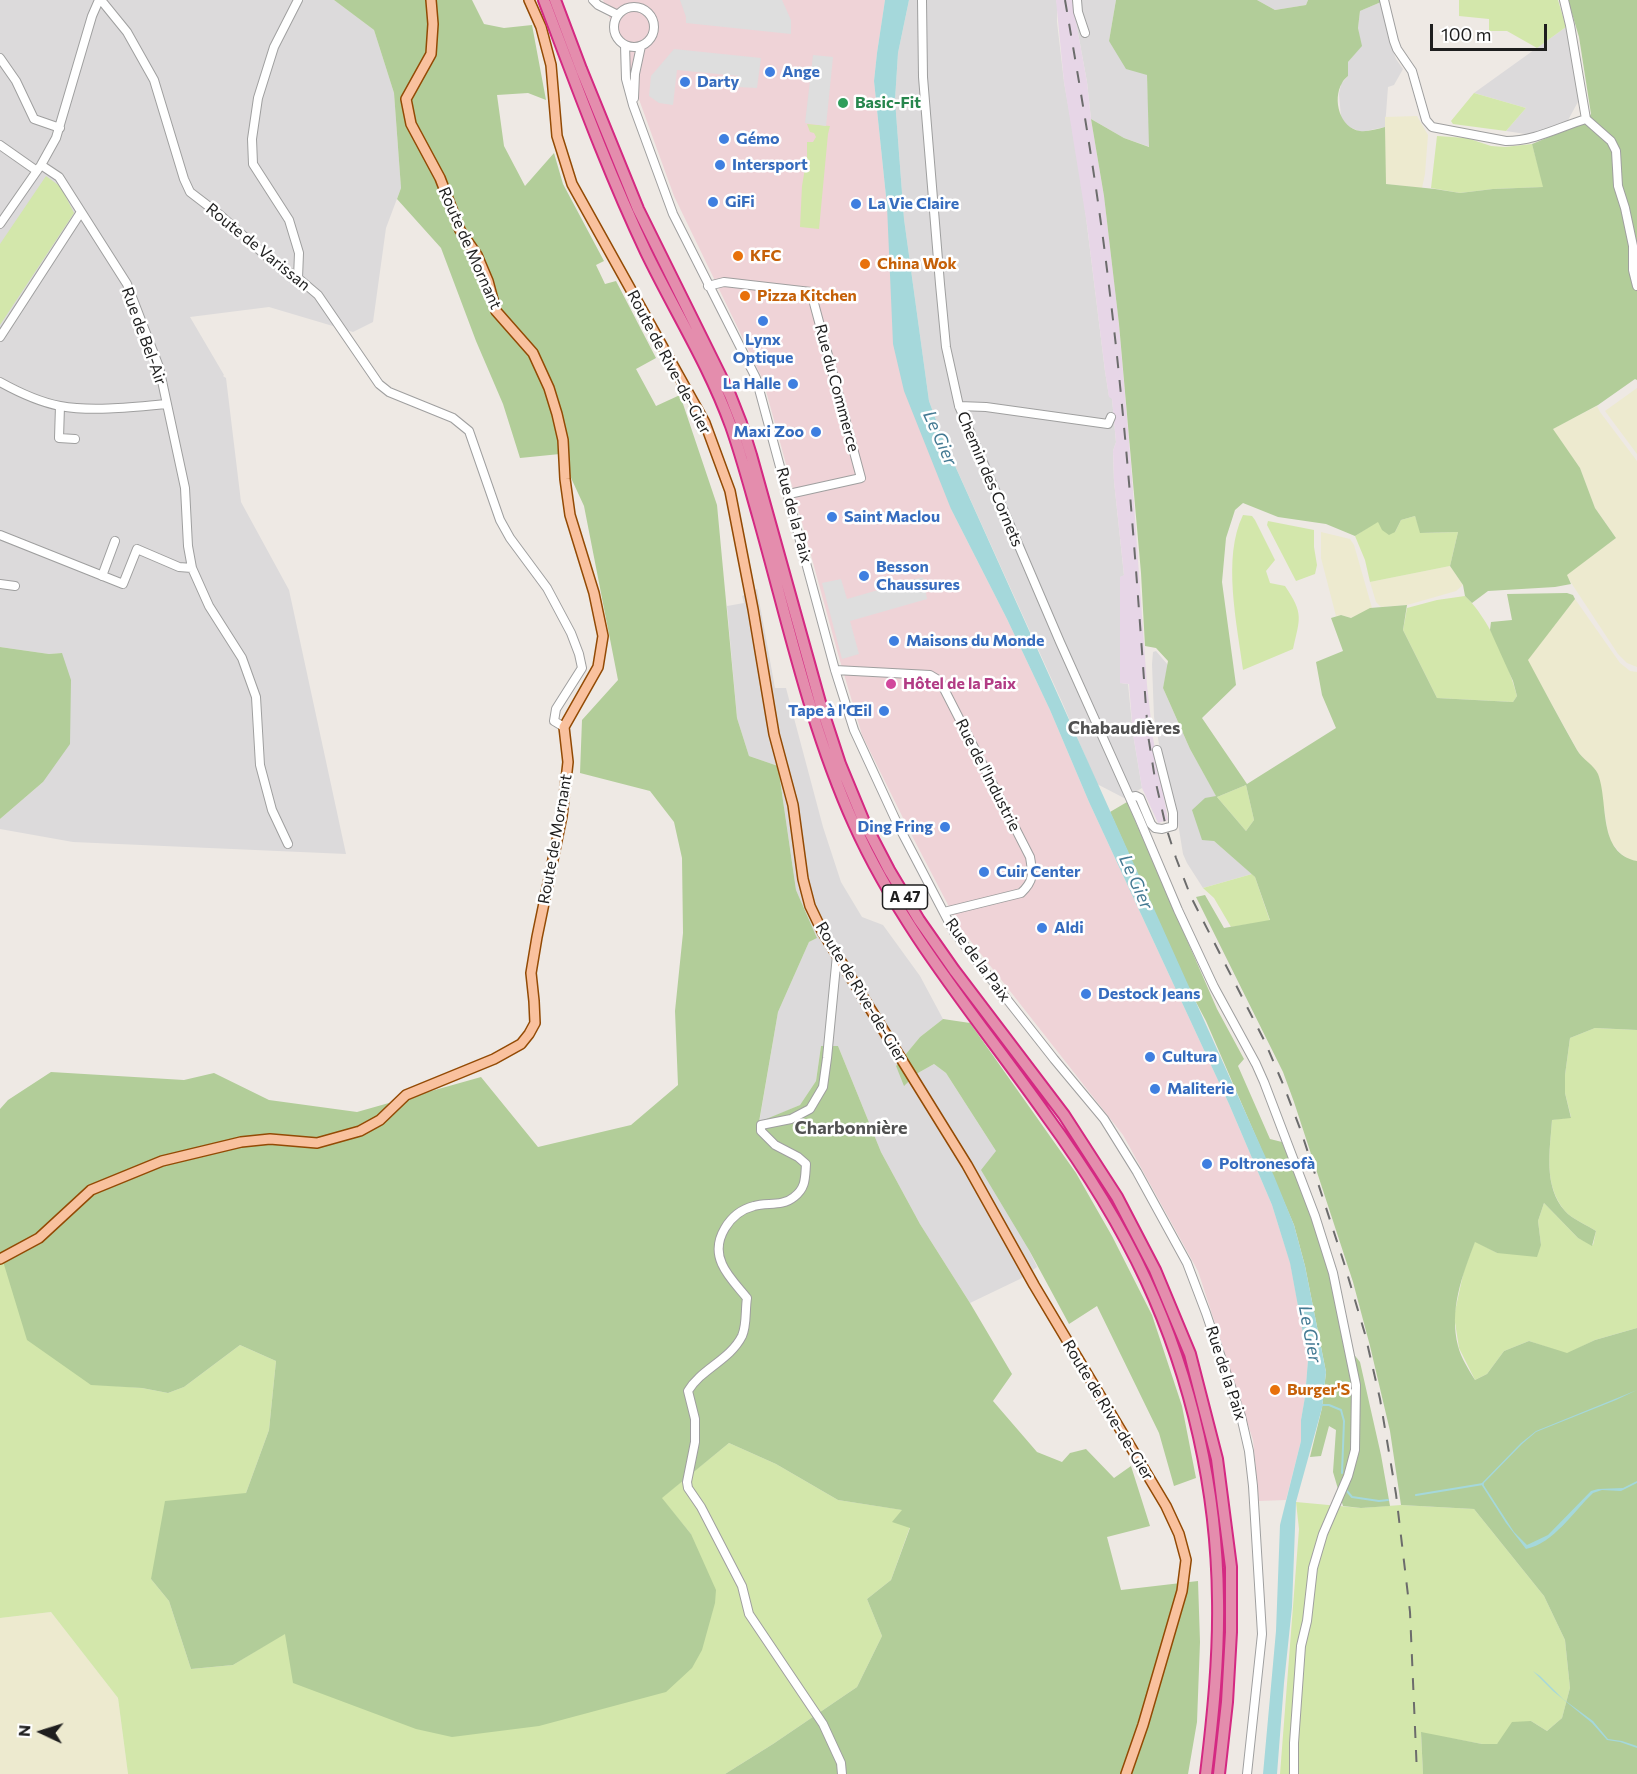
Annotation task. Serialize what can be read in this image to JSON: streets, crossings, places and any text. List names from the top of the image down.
{
  "streets": {
    "highway": ["A 47"],
    "main road": ["Route de Mornant", "Route de Rive-de-Gier"],
    "street": [
      "Route de Varissan",
      "Rue de Bel-Air",
      "Rue du Commerce",
      "Chemin des Cornets",
      "Rue de la Paix",
      "Rue de l'Industrie"
    ]
  },
  "crossings": [
    ["Route de Varissan", "Route de Mornant"],
    ["Rue du Commerce", "Rue de la Paix"],
    ["Rue de la Paix", "Rue de l'Industrie"]
  ],
  "districts": ["Chabaudières", "Charbonnière"],
  "water": ["Le Gier"],
  "places": [
    "Ange",
    "Darty",
    "Basic-Fit",
    "Gémo",
    "Intersport",
    "GiFi",
    "La Vie Claire",
    "KFC",
    "China Wok",
    "Pizza Kitchen",
    "Lynx Optique",
    "La Halle",
    "Maxi Zoo",
    "Saint Maclou",
    "Besson Chaussures",
    "Maisons du Monde",
    "Hôtel de la Paix",
    "Tape à l'Œil",
    "Ding Fring",
    "Cuir Center",
    "Aldi",
    "Destock Jeans",
    "Cultura",
    "Maliterie",
    "Poltronesofà",
    "Burger'S"
  ],
  "scale_bar": "100 m",
  "north": "left"
}
